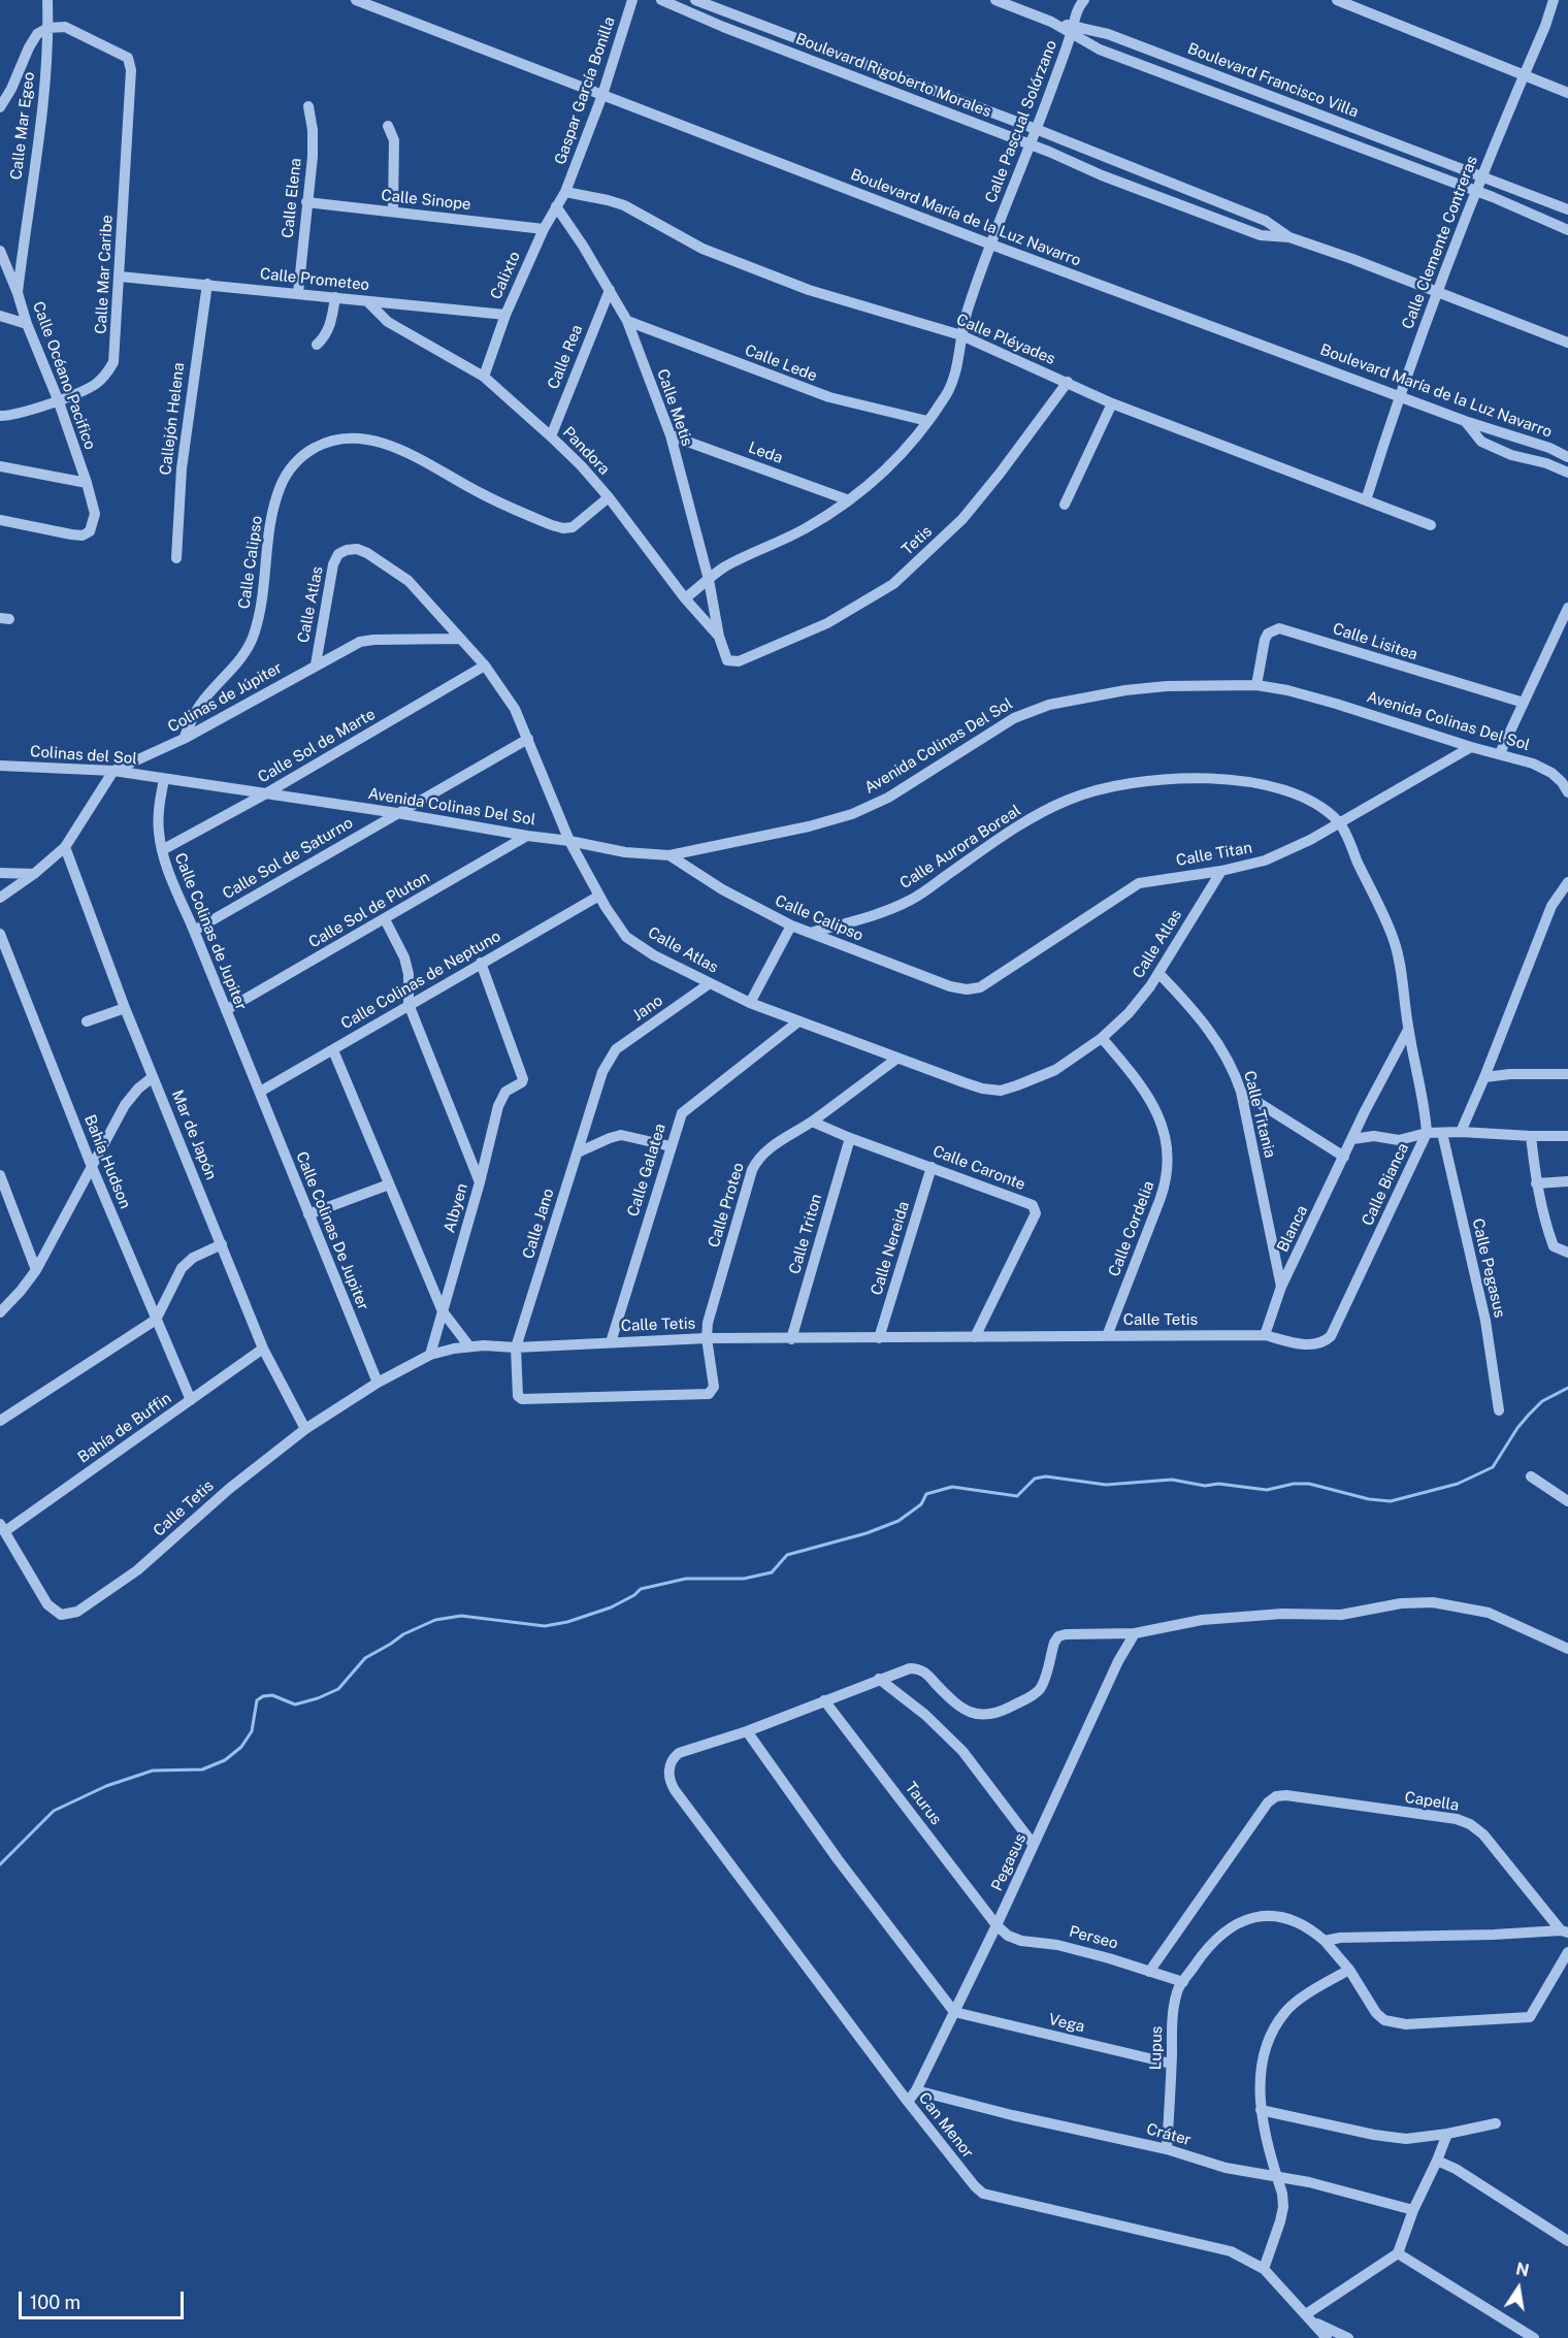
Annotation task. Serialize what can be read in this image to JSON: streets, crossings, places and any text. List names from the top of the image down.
{
  "streets": {
    "street": [
      "Boulevard Rigoberto Morales",
      "Boulevard Francisco Villa",
      "Gaspar García Bonilla",
      "Calle Pascual Solórzano",
      "Calle Mar Egeo",
      "Calle Elena",
      "Calle Sinope",
      "Boulevard María de la Luz Navarro",
      "Calle Clemente Contreras",
      "Calle Mar Caribe",
      "Calixto",
      "Calle Prometeo",
      "Calle Pléyades",
      "Calle Rea",
      "Calle Lede",
      "Calle Océano Pacifico",
      "Calle Metis",
      "Callejón Helena",
      "Pandora",
      "Leda",
      "Tetis",
      "Calle Calipso",
      "Calle Atlas",
      "Calle Lisitea",
      "Colinas de Júpiter",
      "Avenida Colinas Del Sol",
      "Calle Sol de Marte",
      "Colinas del Sol",
      "Calle Aurora Boreal",
      "Calle Titan",
      "Calle Sol de Saturno",
      "Calle Sol de Pluton",
      "Calle Colinas de Jupiter",
      "Calle Colinas de Neptuno",
      "Jano",
      "Calle Titania",
      "Mar de Japón",
      "Bahía Hudson",
      "Calle Caronte",
      "Calle Galatea",
      "Calle Bianca",
      "Calle Proteo",
      "Albyen",
      "Calle Jano",
      "Calle Cordelia",
      "Blanca",
      "Calle Colinas De Jupiter",
      "Calle Triton",
      "Calle Nereida",
      "Calle Pegasus",
      "Calle Tetis",
      "Bahía de Buffin",
      "Capella",
      "Taurus",
      "Pegasus",
      "Perseo",
      "Vega",
      "Lupus",
      "Can Menor",
      "Cráter"
    ]
  },
  "crossings": [
    ["Boulevard Rigoberto Morales", "Calle Pascual Solórzano"],
    ["Boulevard Rigoberto Morales", "Calle Clemente Contreras"],
    ["Boulevard Francisco Villa", "Calle Pascual Solórzano"],
    ["Boulevard Francisco Villa", "Calle Clemente Contreras"],
    ["Gaspar García Bonilla", "Boulevard María de la Luz Navarro"],
    ["Gaspar García Bonilla", "Calixto"],
    ["Gaspar García Bonilla", "Calle Pléyades"],
    ["Calle Pascual Solórzano", "Boulevard María de la Luz Navarro"],
    ["Calle Pascual Solórzano", "Calle Pléyades"],
    ["Calle Pascual Solórzano", "Calle Lede"],
    ["Calle Pascual Solórzano", "Calle Metis"],
    ["Calle Pascual Solórzano", "Pandora"],
    ["Calle Pascual Solórzano", "Leda"],
    ["Calle Mar Egeo", "Calle Mar Caribe"],
    ["Calle Mar Egeo", "Calle Océano Pacifico"],
    ["Calle Elena", "Calle Sinope"],
    ["Calle Elena", "Calle Prometeo"],
    ["Calle Sinope", "Calixto"],
    ["Boulevard María de la Luz Navarro", "Calle Clemente Contreras"],
    ["Calle Clemente Contreras", "Calle Pléyades"],
    ["Calle Mar Caribe", "Calle Prometeo"],
    ["Calle Mar Caribe", "Calle Océano Pacifico"],
    ["Calixto", "Calle Prometeo"],
    ["Calixto", "Calle Pléyades"],
    ["Calixto", "Calle Metis"],
    ["Calixto", "Pandora"],
    ["Calle Prometeo", "Callejón Helena"],
    ["Calle Prometeo", "Pandora"],
    ["Calle Pléyades", "Tetis"],
    ["Calle Rea", "Calle Metis"],
    ["Calle Rea", "Pandora"],
    ["Calle Lede", "Calle Metis"],
    ["Calle Metis", "Pandora"],
    ["Calle Metis", "Leda"],
    ["Pandora", "Tetis"],
    ["Pandora", "Calle Calipso"],
    ["Calle Calipso", "Colinas de Júpiter"],
    ["Calle Calipso", "Avenida Colinas Del Sol"],
    ["Calle Calipso", "Calle Aurora Boreal"],
    ["Calle Calipso", "Calle Titan"],
    ["Calle Atlas", "Colinas de Júpiter"],
    ["Calle Atlas", "Avenida Colinas Del Sol"],
    ["Calle Atlas", "Calle Sol de Marte"],
    ["Calle Atlas", "Calle Titan"],
    ["Calle Atlas", "Calle Colinas de Neptuno"],
    ["Calle Atlas", "Jano"],
    ["Calle Atlas", "Calle Titania"],
    ["Calle Atlas", "Calle Galatea"],
    ["Calle Atlas", "Calle Proteo"],
    ["Calle Atlas", "Calle Cordelia"],
    ["Calle Lisitea", "Avenida Colinas Del Sol"],
    ["Colinas de Júpiter", "Colinas del Sol"],
    ["Avenida Colinas Del Sol", "Calle Sol de Marte"],
    ["Avenida Colinas Del Sol", "Colinas del Sol"],
    ["Avenida Colinas Del Sol", "Calle Titan"],
    ["Avenida Colinas Del Sol", "Calle Sol de Saturno"],
    ["Avenida Colinas Del Sol", "Calle Sol de Pluton"],
    ["Avenida Colinas Del Sol", "Calle Colinas de Jupiter"],
    ["Calle Sol de Marte", "Calle Colinas de Jupiter"],
    ["Colinas del Sol", "Calle Colinas de Jupiter"],
    ["Calle Aurora Boreal", "Calle Titan"],
    ["Calle Sol de Saturno", "Calle Colinas de Jupiter"],
    ["Calle Sol de Pluton", "Calle Colinas de Jupiter"],
    ["Calle Colinas de Jupiter", "Calle Colinas de Neptuno"],
    ["Calle Colinas de Jupiter", "Calle Colinas De Jupiter"],
    ["Calle Colinas de Neptuno", "Albyen"],
    ["Calle Colinas de Neptuno", "Calle Colinas De Jupiter"],
    ["Jano", "Calle Jano"],
    ["Calle Titania", "Blanca"],
    ["Mar de Japón", "Calle Tetis"],
    ["Mar de Japón", "Bahía de Buffin"],
    ["Bahía Hudson", "Bahía de Buffin"],
    ["Calle Caronte", "Calle Proteo"],
    ["Calle Caronte", "Calle Triton"],
    ["Calle Caronte", "Calle Nereida"],
    ["Calle Caronte", "Calle Tetis"],
    ["Calle Galatea", "Calle Tetis"],
    ["Calle Bianca", "Calle Pegasus"],
    ["Calle Bianca", "Calle Tetis"],
    ["Calle Proteo", "Calle Jano"],
    ["Calle Proteo", "Calle Tetis"],
    ["Albyen", "Calle Tetis"],
    ["Calle Jano", "Calle Tetis"],
    ["Calle Cordelia", "Calle Tetis"],
    ["Blanca", "Calle Tetis"],
    ["Calle Colinas De Jupiter", "Calle Tetis"],
    ["Calle Triton", "Calle Tetis"],
    ["Calle Nereida", "Calle Tetis"],
    ["Calle Tetis", "Bahía de Buffin"],
    ["Capella", "Perseo"],
    ["Taurus", "Pegasus"],
    ["Taurus", "Perseo"],
    ["Pegasus", "Perseo"],
    ["Pegasus", "Vega"],
    ["Pegasus", "Can Menor"],
    ["Pegasus", "Cráter"],
    ["Perseo", "Lupus"],
    ["Vega", "Lupus"],
    ["Lupus", "Cráter"]
  ],
  "scale_bar": "100 m",
  "north": "top"
}
